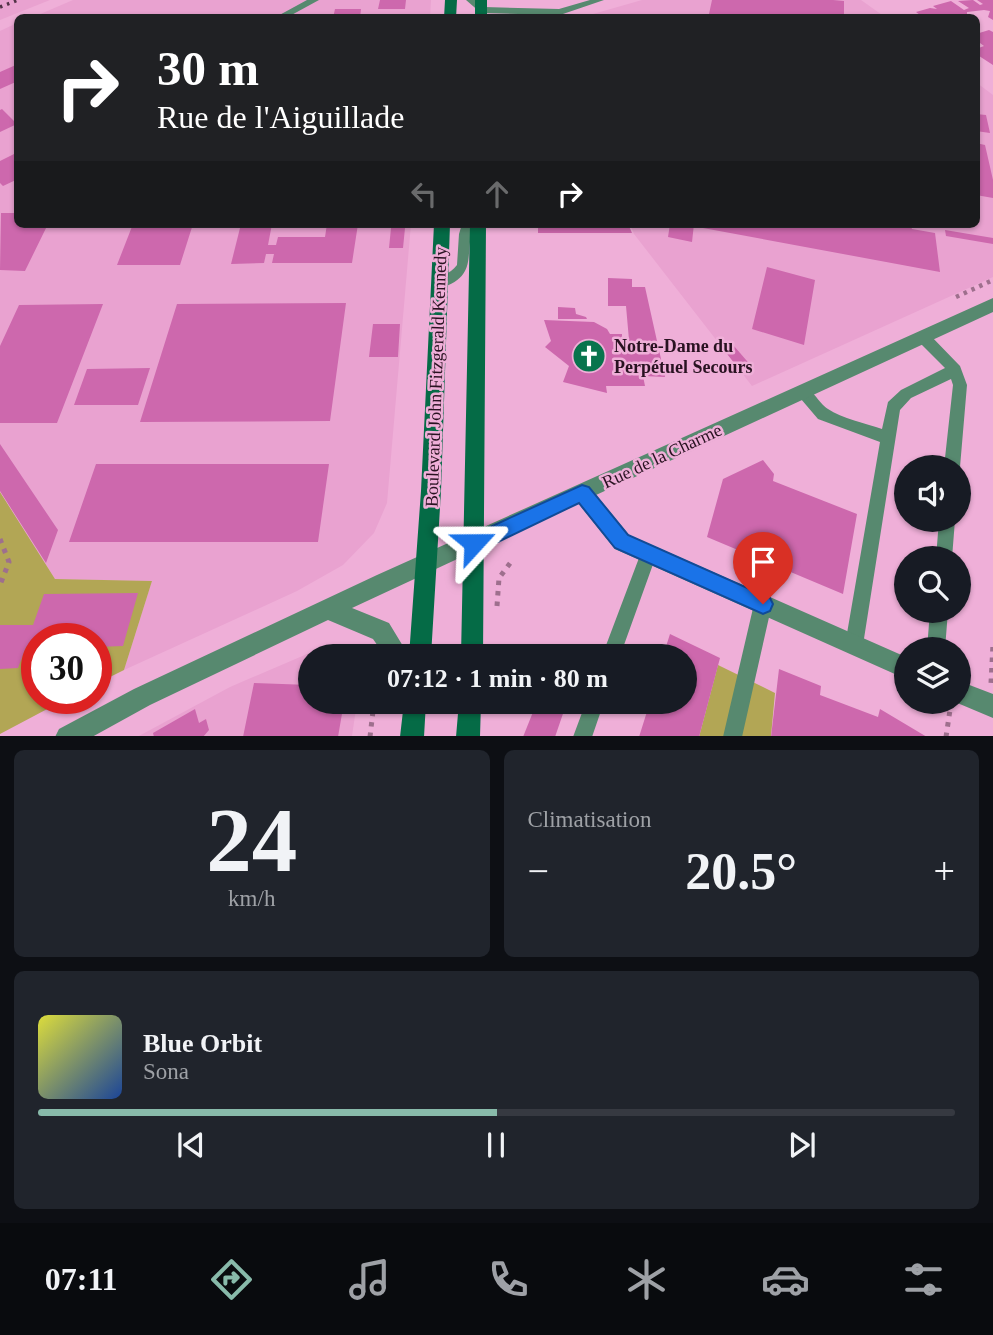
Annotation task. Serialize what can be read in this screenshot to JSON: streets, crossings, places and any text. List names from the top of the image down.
{
  "streets": {
    "main road": ["Boulevard John Fitzgerald Kennedy"],
    "street": ["Rue de la Charme"]
  },
  "crossings": [
    ["Boulevard John Fitzgerald Kennedy", "Rue de la Charme"]
  ],
  "places": {
    "church": ["Notre-Dame du Perpétuel Secours"]
  },
  "page": {
    "turn": ["30 m", "Rue de l'Aiguillade"],
    "limit": "30",
    "trip": "07:12 · 1 min · 80 m",
    "tile": [
      ["24", "km/h"],
      "Climatisation"
    ],
    "heat": ["−", "20.5°", "+"],
    "song": ["Blue Orbit", "Sona"],
    "tabs": "07:11"
  }
}
